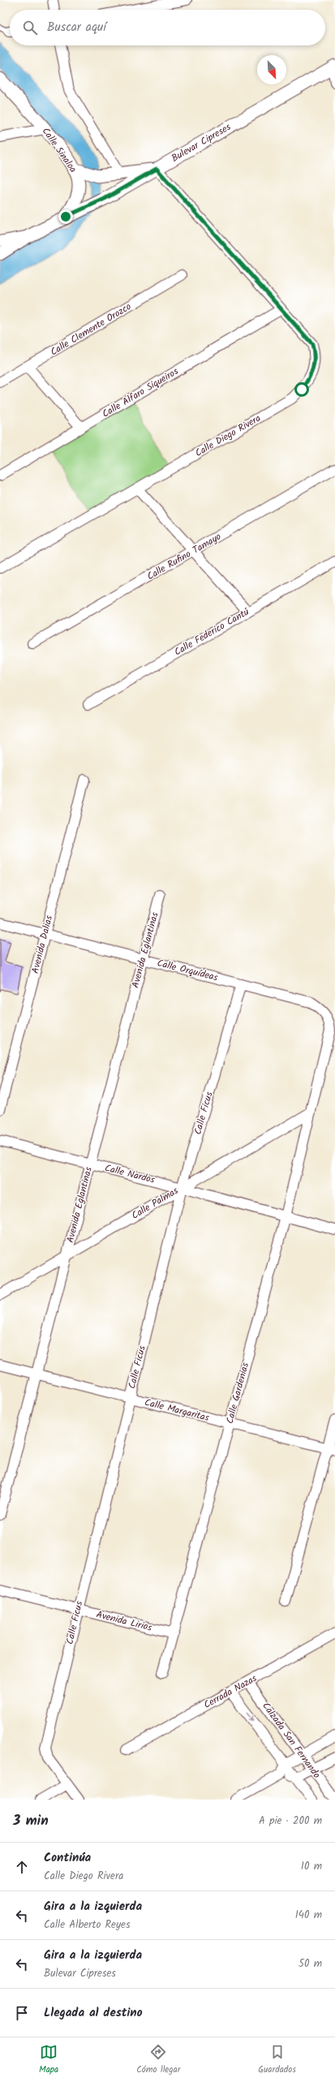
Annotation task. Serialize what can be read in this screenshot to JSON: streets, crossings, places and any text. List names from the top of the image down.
{
  "streets": {
    "street": [
      "Bulevar Cipreses",
      "Calle Sinaloa",
      "Calle Clemente Orozco",
      "Calle Alfaro Siqueiros",
      "Calle Diego Rivera",
      "Calle Rufino Tamayo",
      "Calle Federico Cantú",
      "Avenida Dalias",
      "Avenida Eglantinas",
      "Calle Orquídeas",
      "Calle Ficus",
      "Calle Nardos",
      "Calle Palmas",
      "Calle Gardenias",
      "Calle Margaritas",
      "Avenida Lirios",
      "Cerrada Nazas",
      "Calzada San Fernando"
    ]
  },
  "crossings": [
    ["Bulevar Cipreses", "Calle Sinaloa"],
    ["Calle Alfaro Siqueiros", "Calle Diego Rivera"],
    ["Avenida Dalias", "Calle Orquídeas"],
    ["Avenida Eglantinas", "Calle Orquídeas"],
    ["Avenida Eglantinas", "Calle Nardos"],
    ["Avenida Eglantinas", "Calle Palmas"],
    ["Avenida Eglantinas", "Calle Margaritas"],
    ["Calle Orquídeas", "Calle Ficus"],
    ["Calle Orquídeas", "Calle Gardenias"],
    ["Calle Ficus", "Calle Nardos"],
    ["Calle Ficus", "Calle Palmas"],
    ["Calle Ficus", "Calle Margaritas"],
    ["Calle Ficus", "Avenida Lirios"],
    ["Calle Nardos", "Calle Palmas"],
    ["Calle Nardos", "Calle Gardenias"],
    ["Calle Palmas", "Calle Gardenias"],
    ["Calle Gardenias", "Calle Margaritas"],
    ["Calle Gardenias", "Avenida Lirios"],
    ["Cerrada Nazas", "Calzada San Fernando"]
  ],
  "north": "bottom right",
  "page": {
    "search": "Buscar aquí",
    "heading": ["3 min", "A pie · 200 m"],
    "list": [
      ["Continúa", "Calle Diego Rivera", "10 m"],
      ["Gira a la izquierda", "Calle Alberto Reyes", "140 m"],
      ["Gira a la izquierda", "Bulevar Cipreses", "50 m"],
      "Llegada al destino"
    ],
    "nav": ["Mapa", "Cómo llegar", "Guardados"]
  }
}
